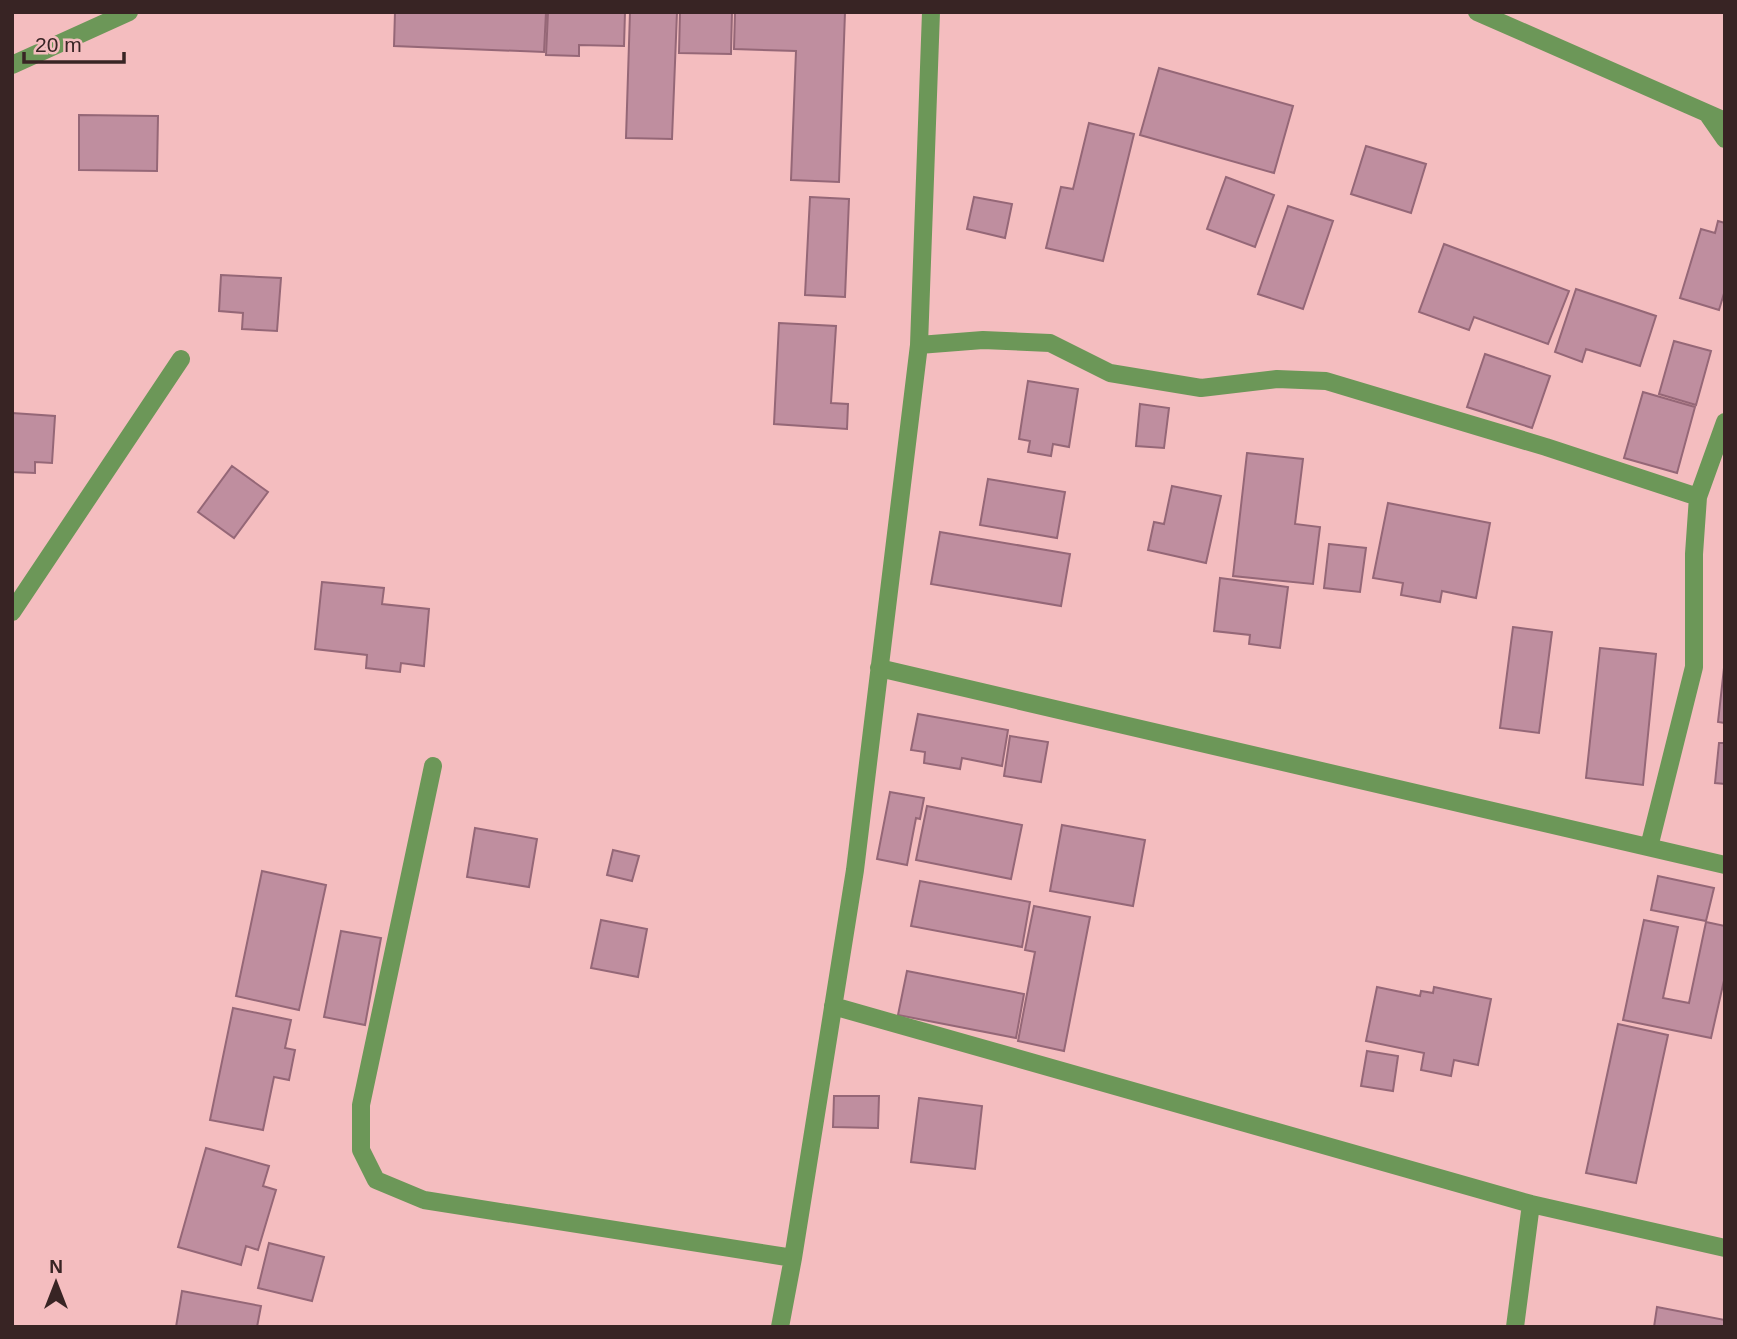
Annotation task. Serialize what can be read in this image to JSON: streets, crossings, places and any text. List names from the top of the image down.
{
  "scale_bar": "20 m",
  "north": "top"
}
